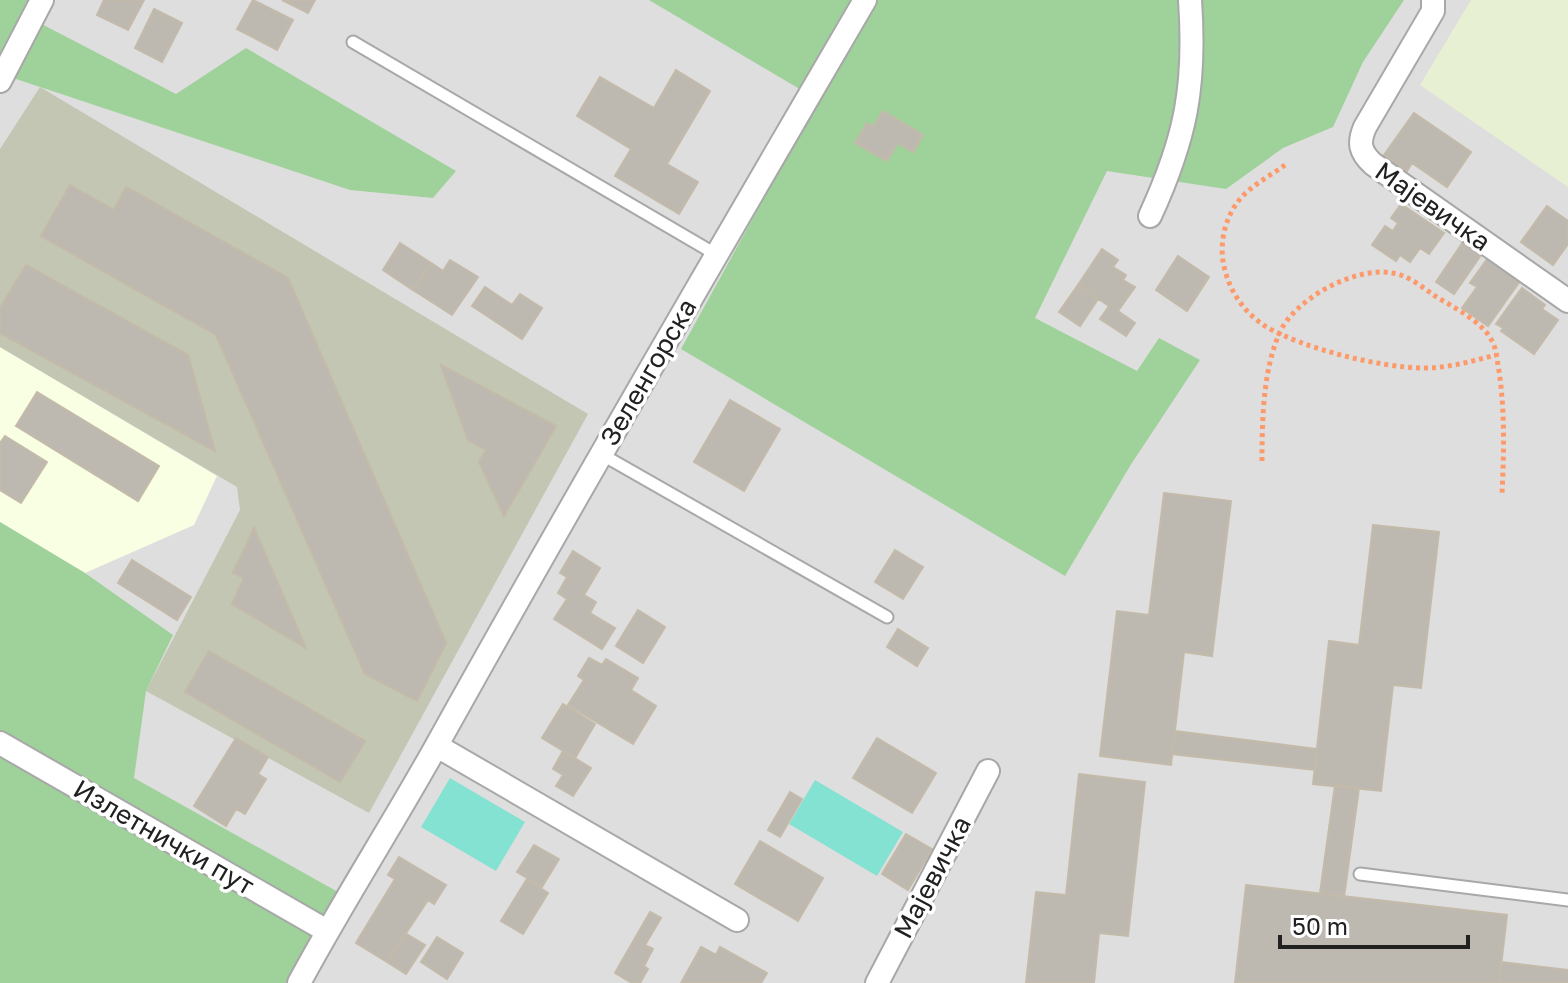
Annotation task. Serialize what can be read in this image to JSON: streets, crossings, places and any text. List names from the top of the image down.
{
  "streets": {
    "street": ["Мајевичка", "Зеленгорска", "Излетнички пут"]
  },
  "crossings": [
    ["Зеленгорска", "Излетнички пут"]
  ],
  "scale_bar": "50 m"
}
